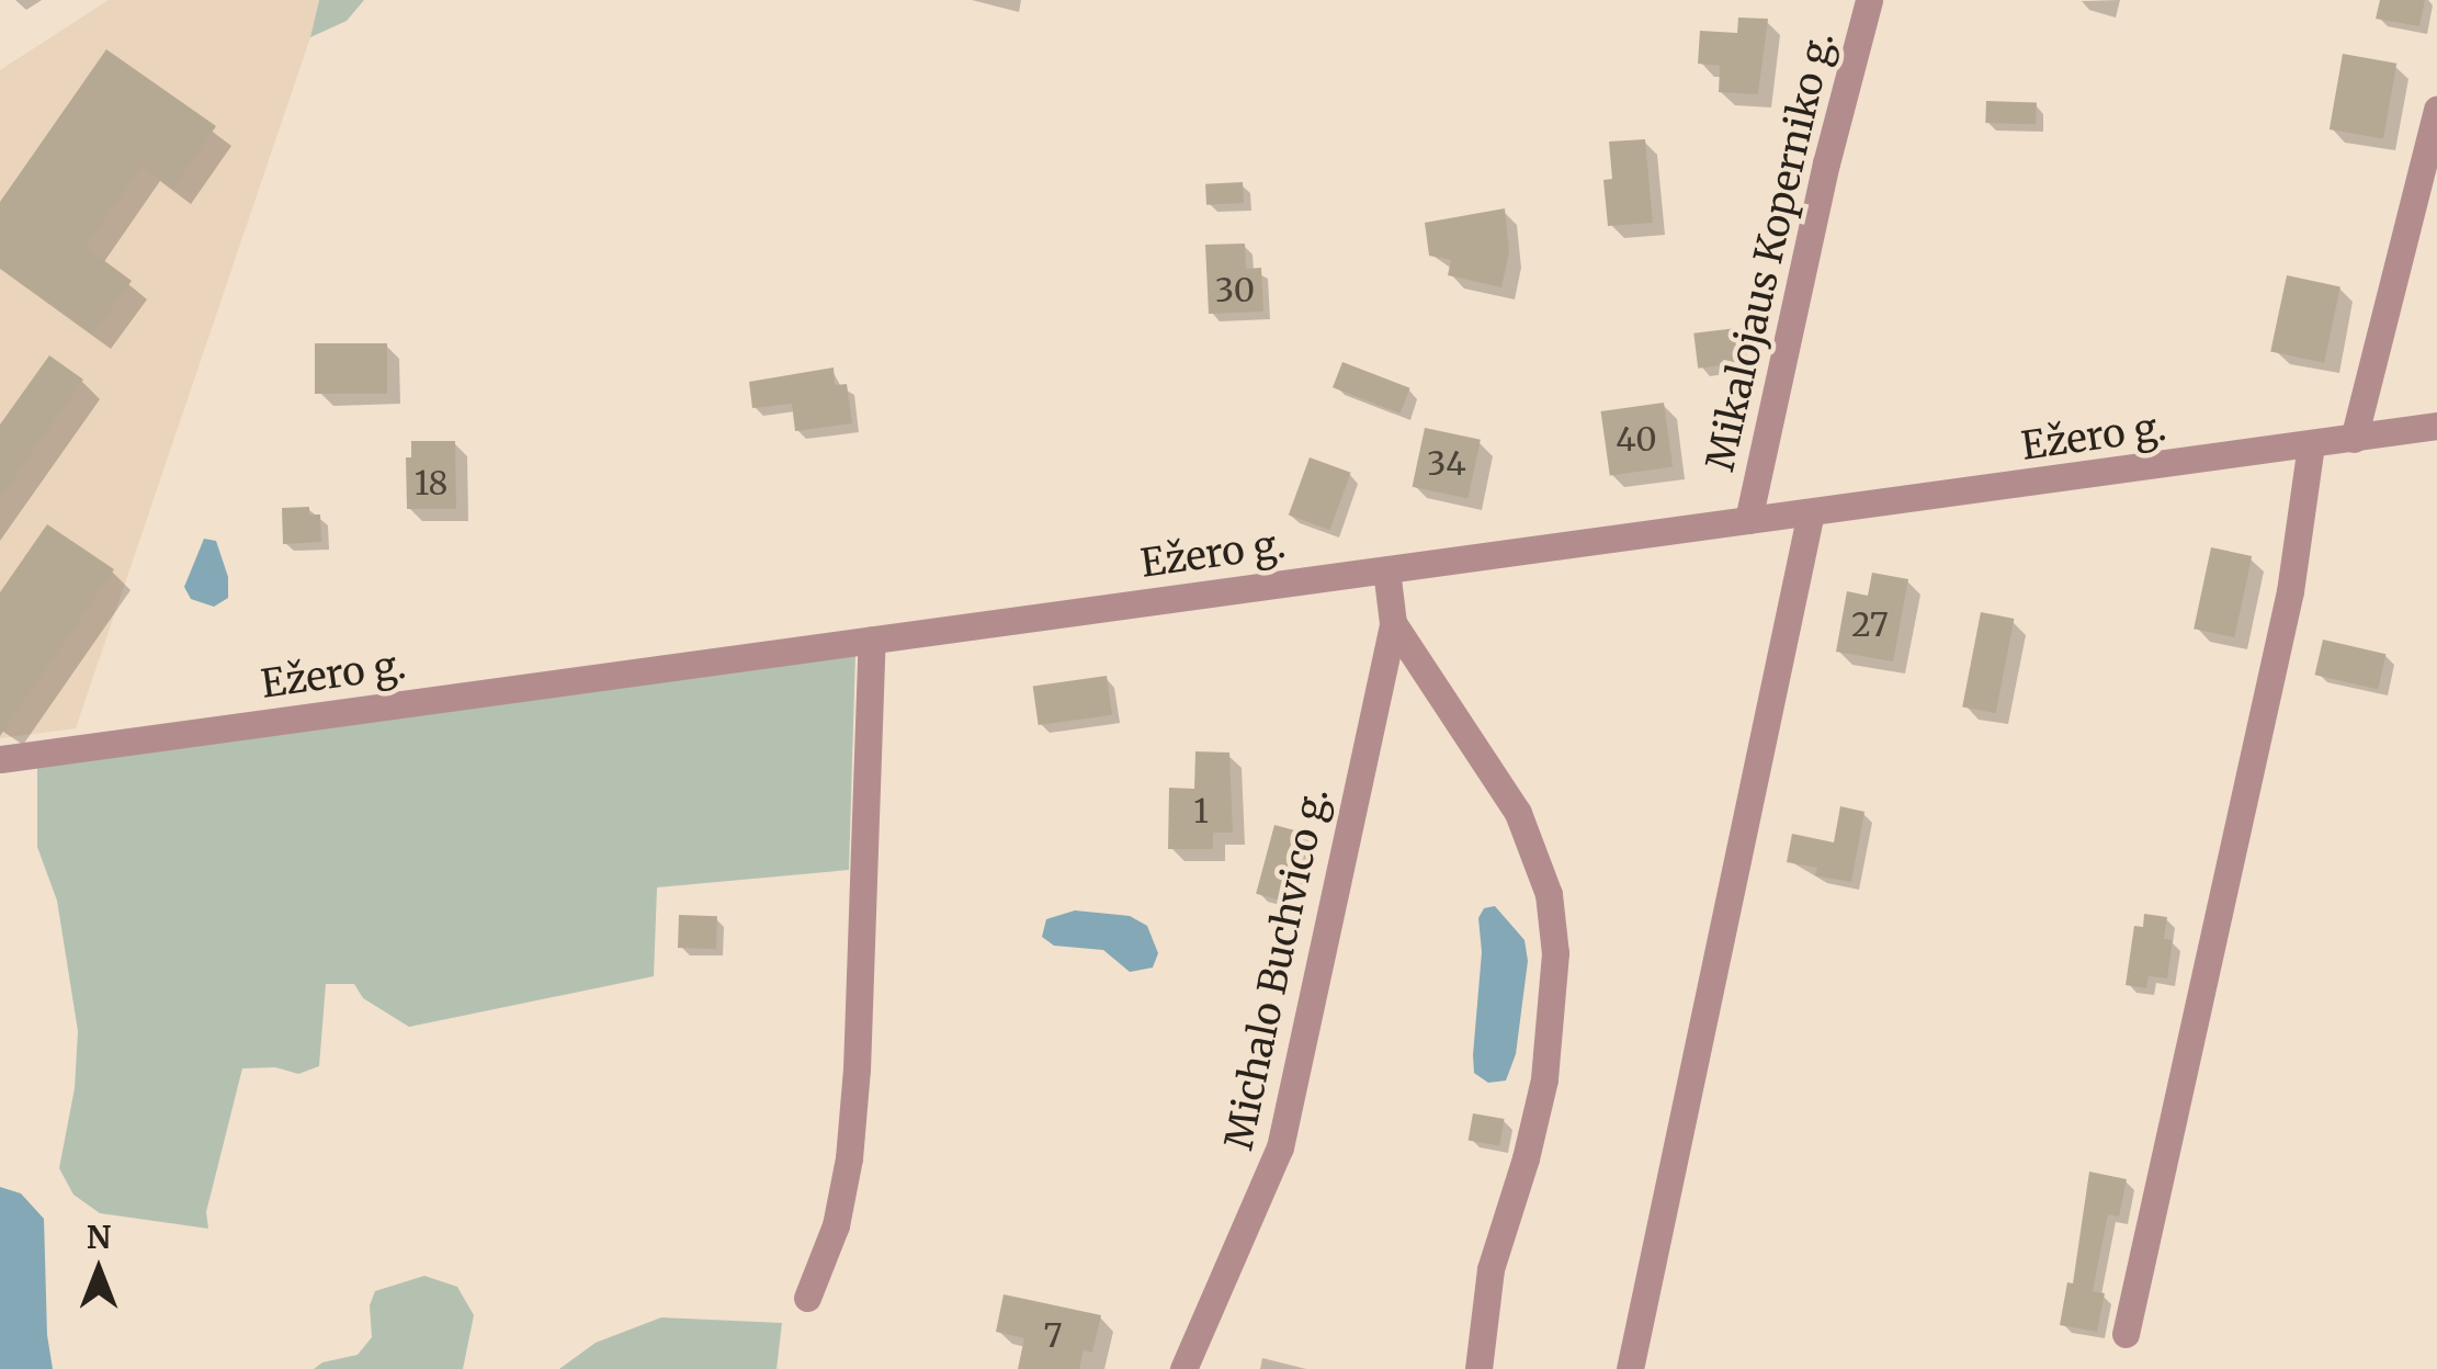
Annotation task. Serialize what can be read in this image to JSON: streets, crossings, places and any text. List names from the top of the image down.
{
  "streets": {
    "street": ["Mikalojaus Koperniko g.", "Ežero g.", "Michalo Buchvico g."]
  },
  "crossings": [
    ["Mikalojaus Koperniko g.", "Ežero g."],
    ["Ežero g.", "Michalo Buchvico g."]
  ],
  "house_numbers": [
    "30",
    "40",
    "34",
    "18",
    "27",
    "1",
    "7"
  ],
  "north": "top"
}
